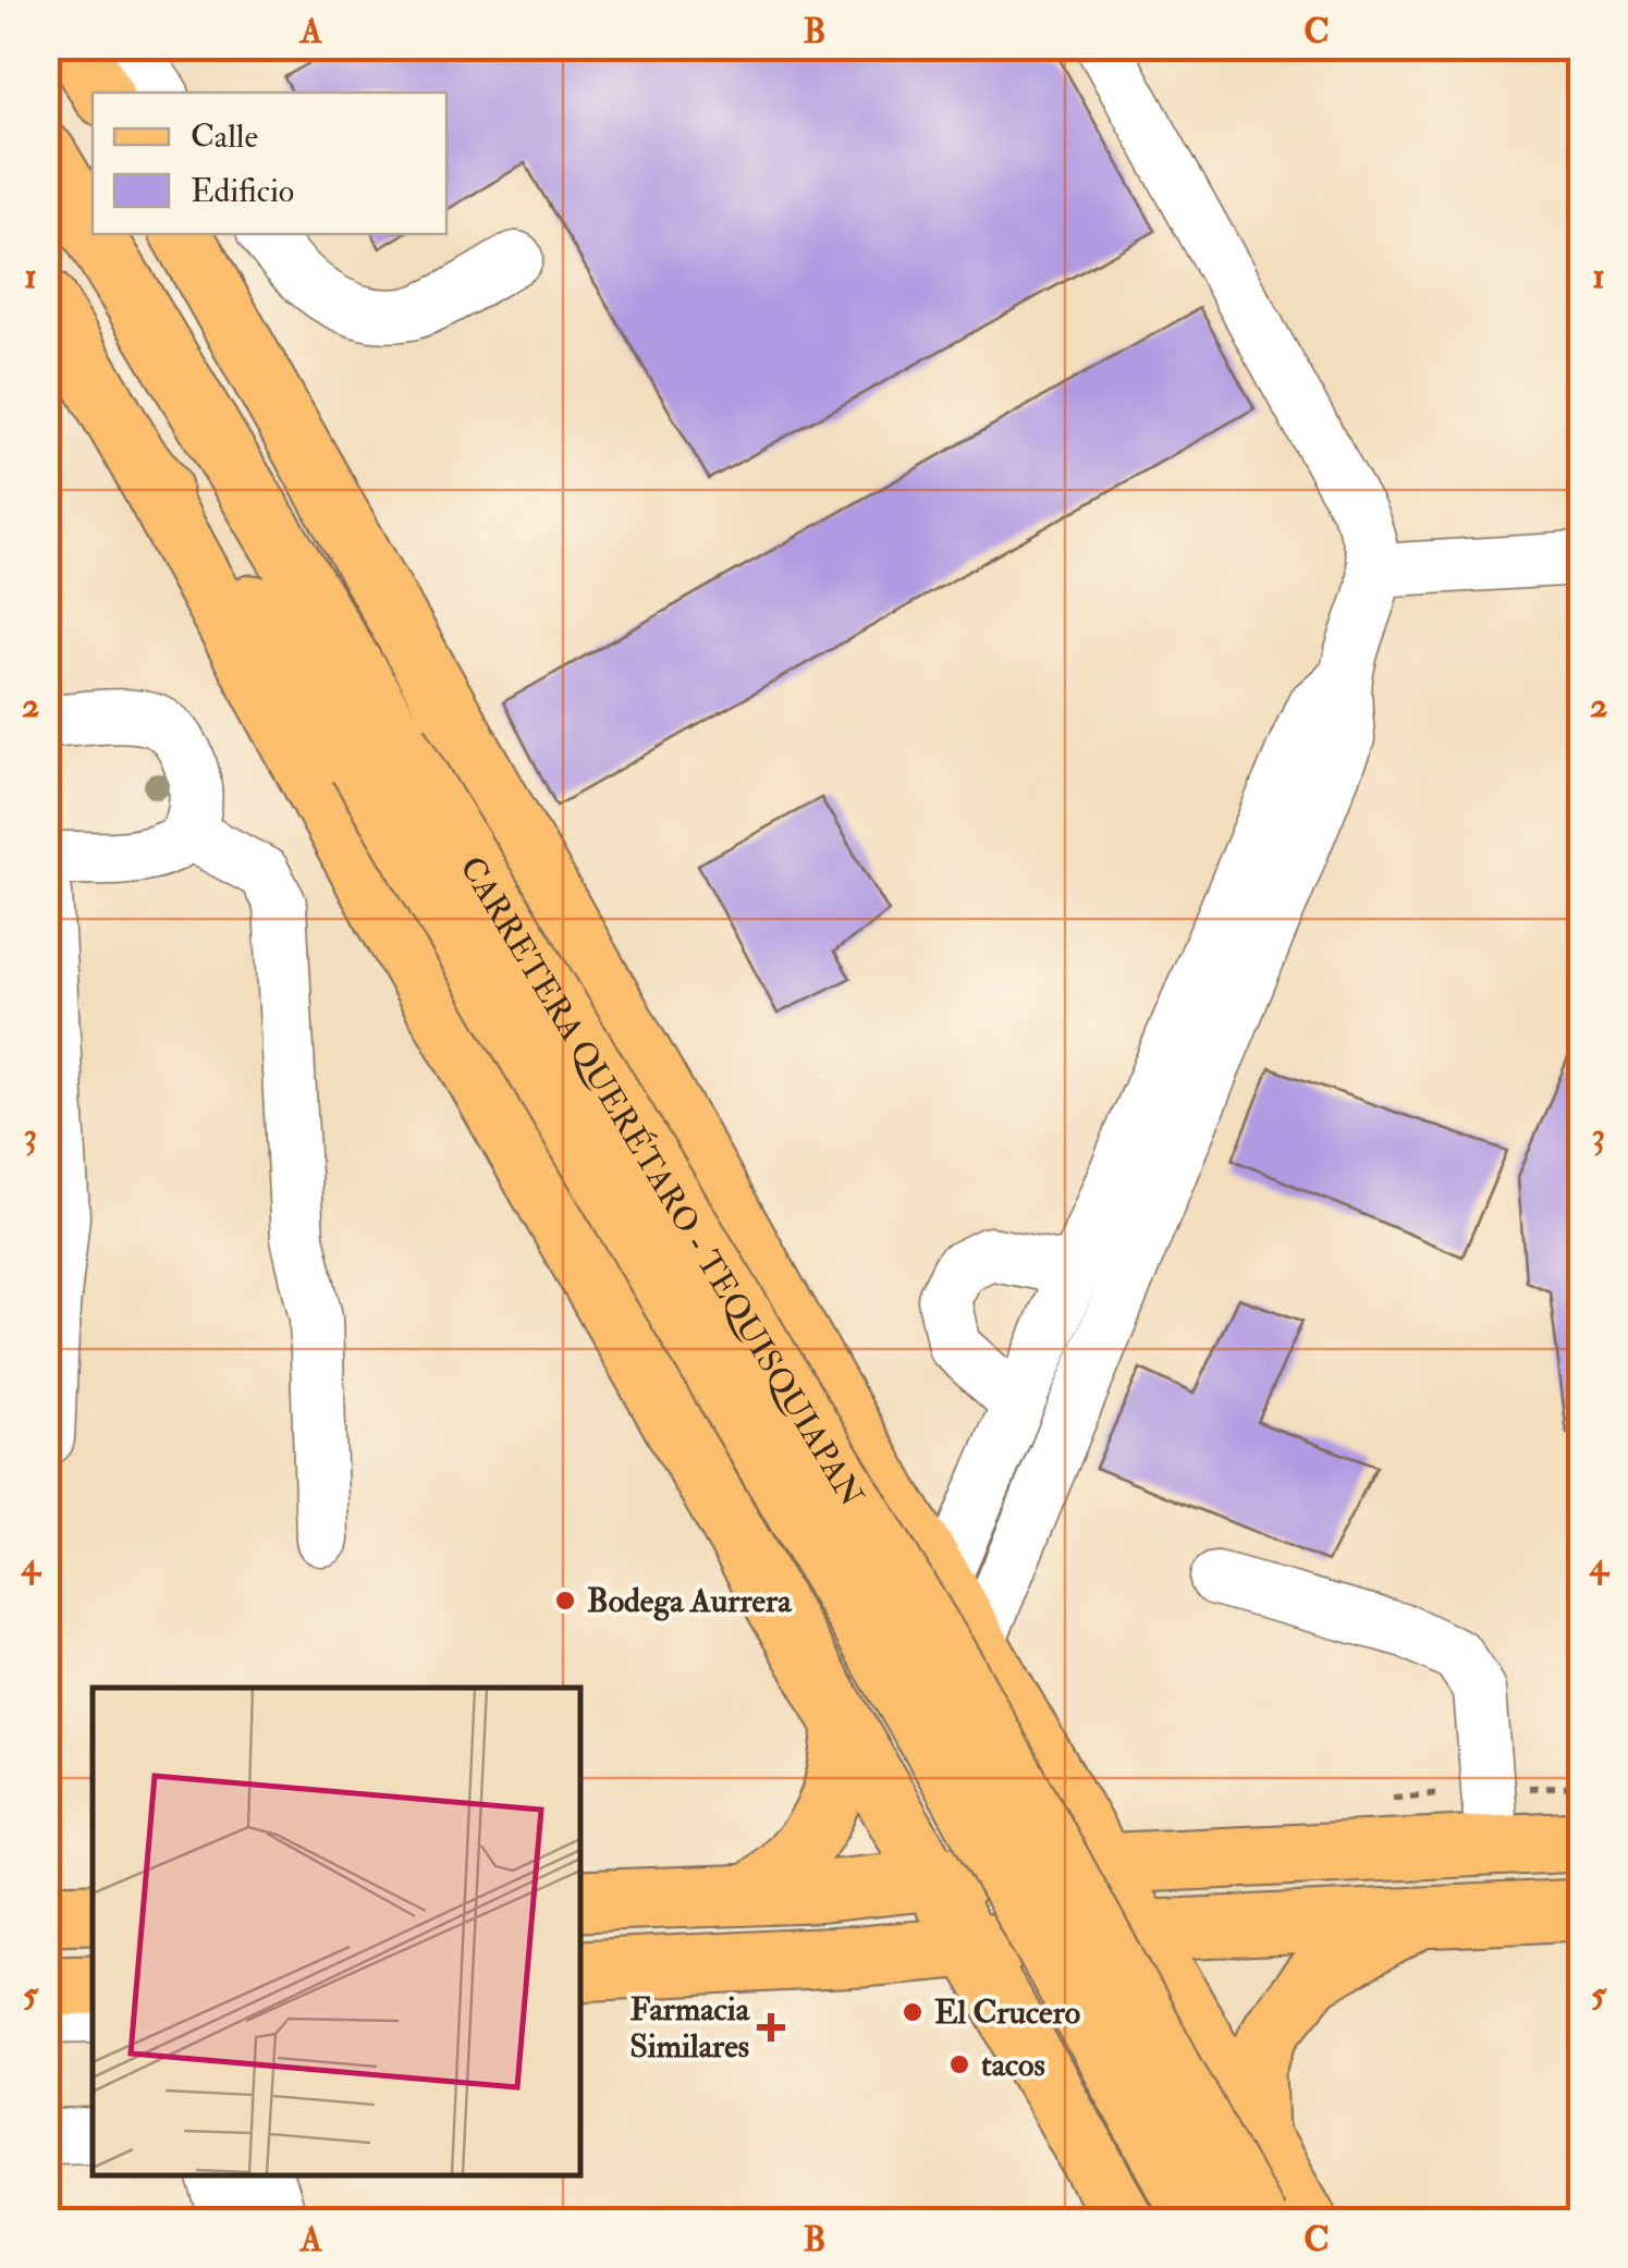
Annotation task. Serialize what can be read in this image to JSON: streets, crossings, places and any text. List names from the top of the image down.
{
  "streets": {
    "main road": ["CARRETERA QUERÉTARO - TEQUISQUIAPAN"]
  },
  "places": {
    "other": ["Bodega Aurrera", "El Crucero", "tacos"],
    "health": ["Farmacia Similares"]
  },
  "legend": ["Calle", "Edificio"],
  "grid": {
    "columns": ["A", "B", "C"],
    "rows": [
      "1",
      "2",
      "3",
      "4",
      "5"
    ]
  }
}
